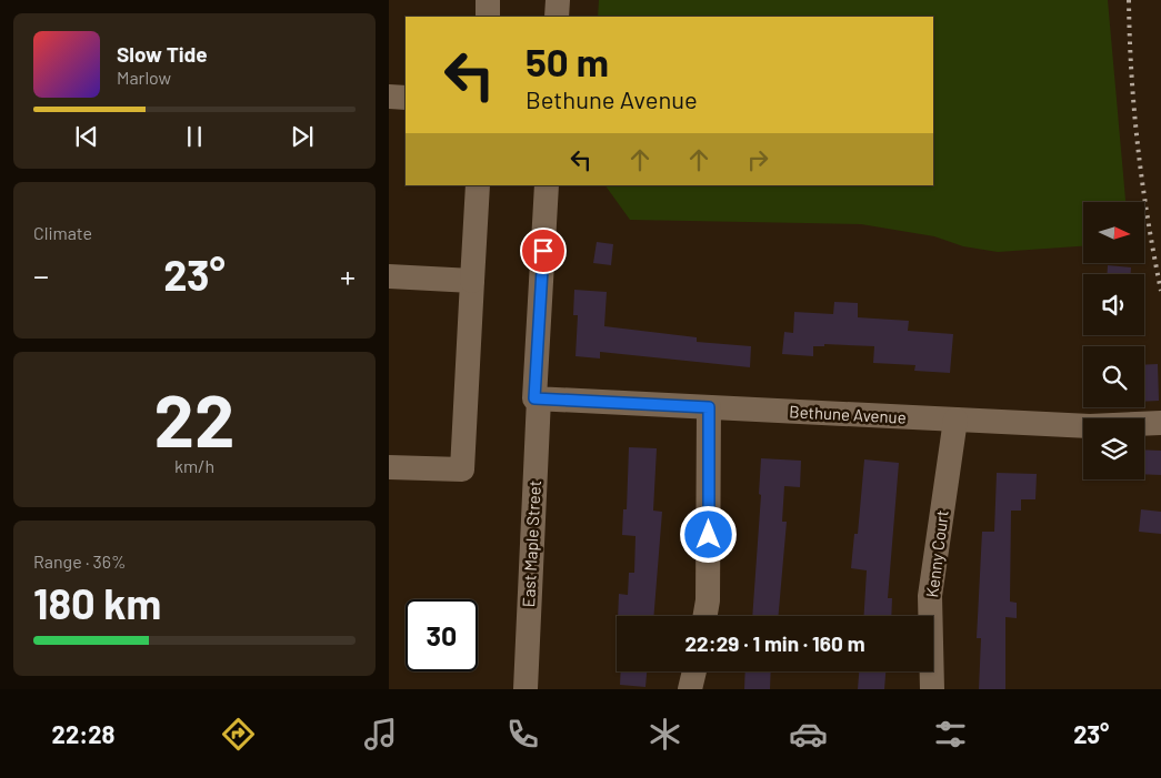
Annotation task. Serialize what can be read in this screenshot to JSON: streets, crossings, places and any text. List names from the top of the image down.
{
  "streets": {
    "street": ["Bethune Avenue", "East Maple Street", "Kenny Court"]
  },
  "crossings": [
    ["Bethune Avenue", "East Maple Street"],
    ["Bethune Avenue", "Kenny Court"]
  ],
  "north": "right",
  "page": {
    "turn": ["50 m", "Bethune Avenue"],
    "song": ["Slow Tide", "Marlow"],
    "tile": [
      "Climate",
      ["22", "km/h"],
      ["Range · 36%", "180 km"]
    ],
    "heat": ["−", "23°", "+"],
    "limit": "30",
    "trip": "22:29 · 1 min · 160 m",
    "tabs": ["22:28", "23°"]
  }
}
